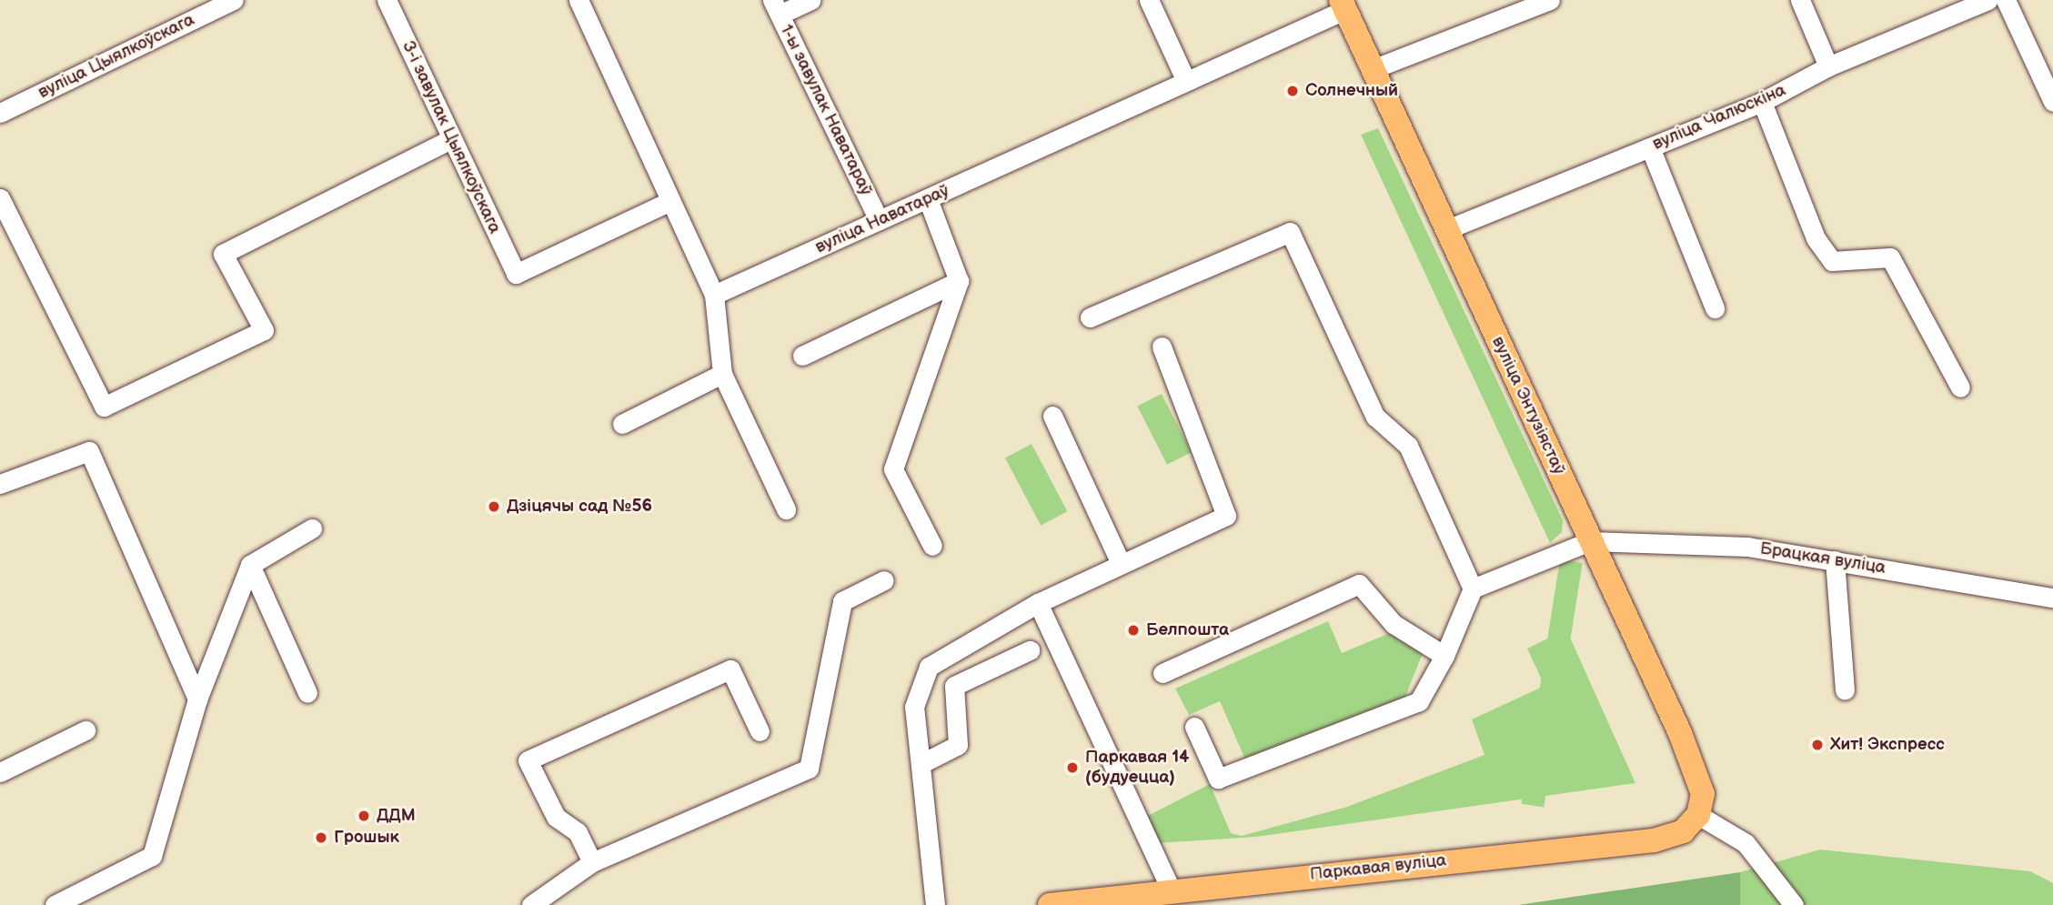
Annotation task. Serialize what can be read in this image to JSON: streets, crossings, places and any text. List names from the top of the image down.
{
  "streets": {
    "main road": ["вуліца Энтузіястаў", "Паркавая вуліца"],
    "street": [
      "вуліца Цыялкоўскага",
      "1-ы завулак Наватараў",
      "вуліца Чалюскіна",
      "3-і завулак Цыялкоўскага",
      "вуліца Наватараў",
      "Брацкая вуліца"
    ]
  },
  "crossings": [
    ["1-ы завулак Наватараў", "вуліца Наватараў"],
    ["вуліца Чалюскіна", "вуліца Энтузіястаў"],
    ["вуліца Наватараў", "вуліца Энтузіястаў"],
    ["вуліца Энтузіястаў", "Брацкая вуліца"],
    ["вуліца Энтузіястаў", "Паркавая вуліца"]
  ],
  "places": [
    "Солнечный",
    "Дзіцячы сад №56",
    "Белпошта",
    "Хит! Экспресс",
    "Паркавая 14 (будуецца)",
    "ДДМ",
    "Грошык"
  ]
}
